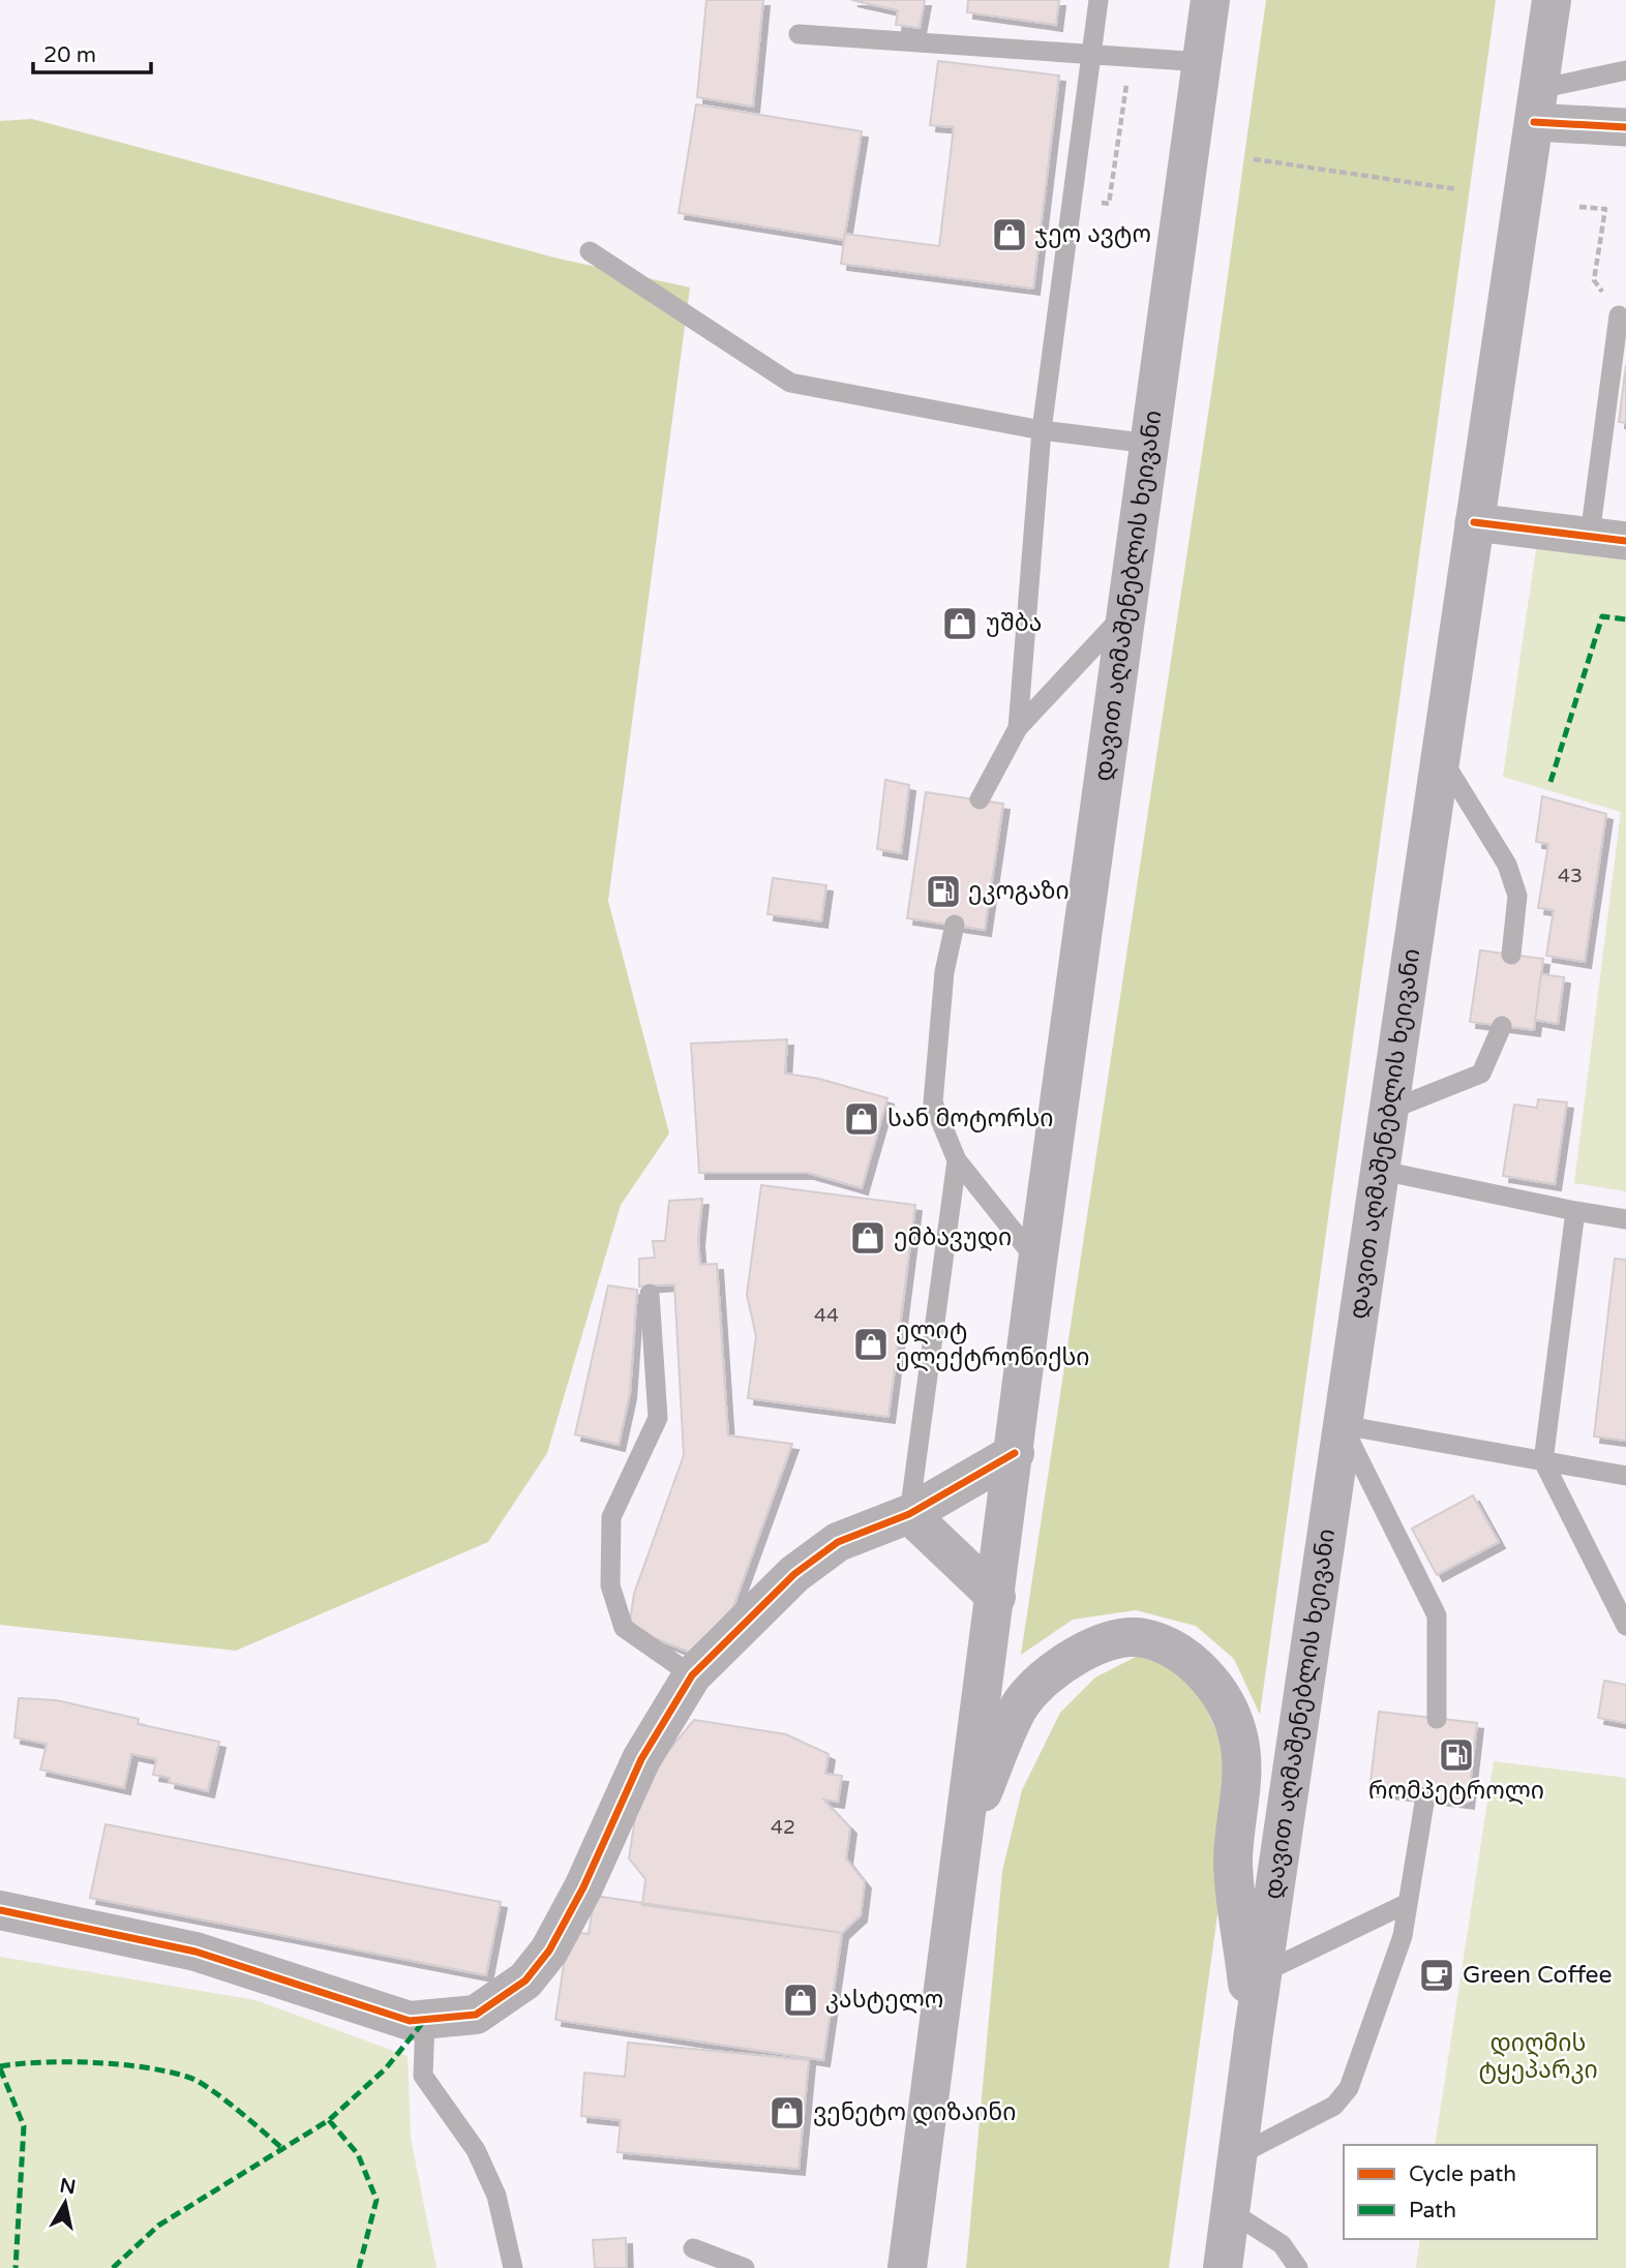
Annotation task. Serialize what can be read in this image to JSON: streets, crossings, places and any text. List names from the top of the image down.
{
  "streets": {
    "highway": ["დავით აღმაშენებლის ხეივანი"]
  },
  "parks": ["დიღმის ტყეპარკი"],
  "places": {
    "shop": [
      "ჯეო ავტო",
      "უშბა",
      "სან მოტორსი",
      "ემბავუდი",
      "ელიტ ელექტრონიქსი",
      "კასტელო",
      "ვენეტო დიზაინი"
    ],
    "fuel station": ["ეკოგაზი", "რომპეტროლი"],
    "cafe": ["Green Coffee"]
  },
  "house_numbers": ["43", "44", "42"],
  "legend": ["Cycle path", "Path"],
  "scale_bar": "20 m",
  "north": "top"
}
